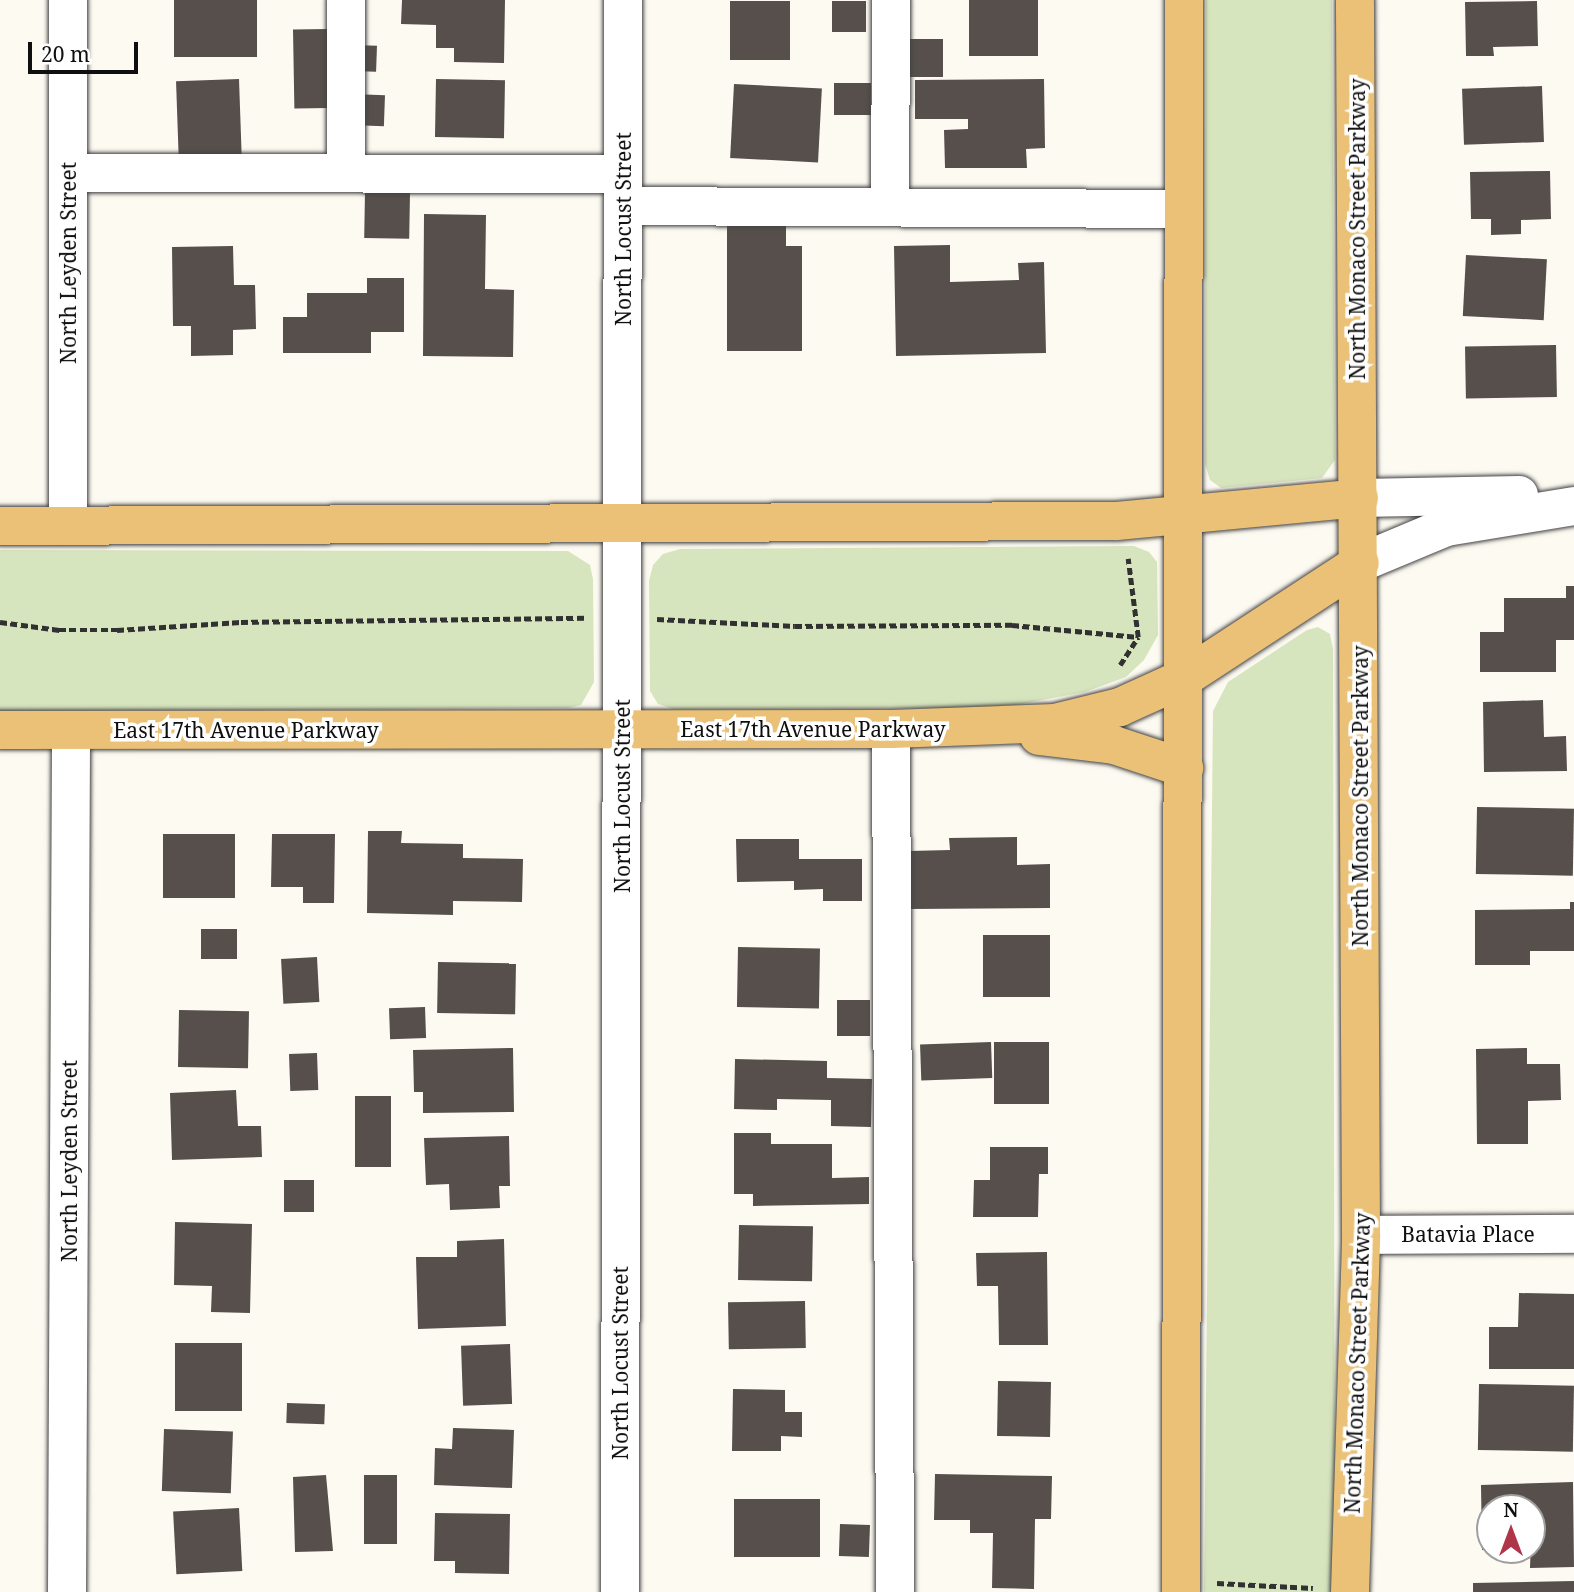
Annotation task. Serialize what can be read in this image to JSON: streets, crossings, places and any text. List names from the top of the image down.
{
  "streets": {
    "main road": ["North Monaco Street Parkway", "East 17th Avenue Parkway"],
    "street": ["North Locust Street", "North Leyden Street", "Batavia Place"]
  },
  "crossings": [
    ["North Locust Street", "East 17th Avenue Parkway"],
    ["North Monaco Street Parkway", "East 17th Avenue Parkway"],
    ["North Monaco Street Parkway", "Batavia Place"],
    ["North Leyden Street", "East 17th Avenue Parkway"]
  ],
  "scale_bar": "20 m",
  "north": "top"
}
